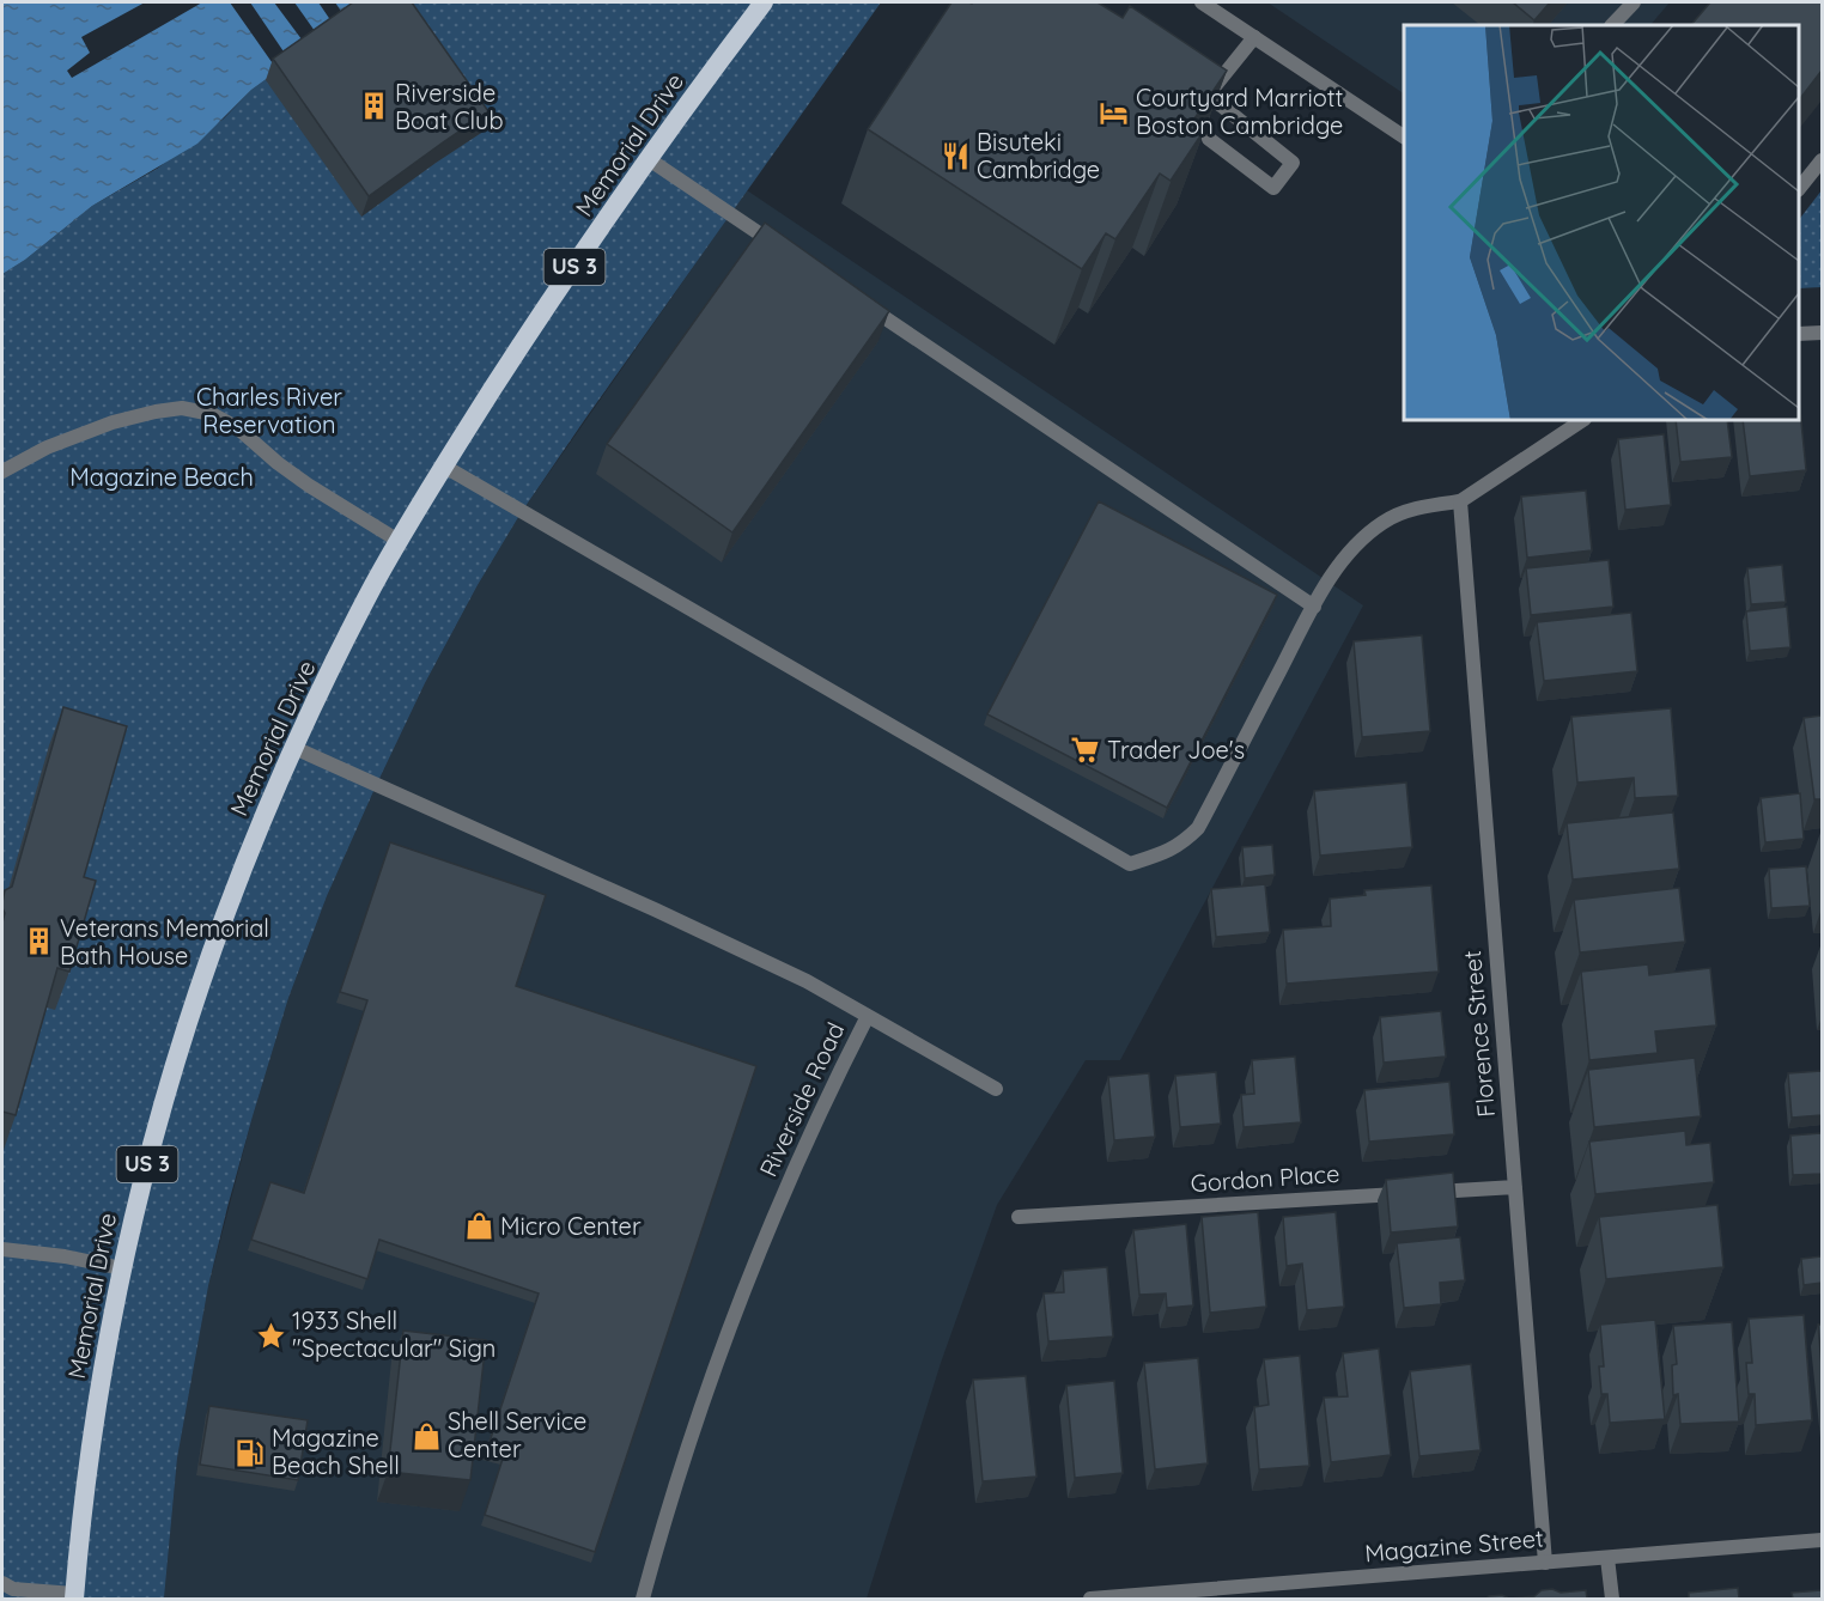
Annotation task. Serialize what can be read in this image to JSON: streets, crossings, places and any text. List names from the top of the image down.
{
  "streets": {
    "highway": ["Memorial Drive", "US 3"],
    "street": [
      "Florence Street",
      "Riverside Road",
      "Gordon Place",
      "Magazine Street"
    ]
  },
  "crossings": [
    ["Memorial Drive", "Riverside Road"],
    ["Florence Street", "Gordon Place"],
    ["Florence Street", "Magazine Street"]
  ],
  "parks": ["Charles River Reservation", "Magazine Beach"],
  "places": {
    "building": ["Riverside Boat Club", "Veterans Memorial Bath House"],
    "hotel": ["Courtyard Marriott Boston Cambridge"],
    "restaurant": ["Bisuteki Cambridge"],
    "supermarket": ["Trader Joe's"],
    "shop": ["Micro Center", "Shell Service Center"],
    "place": ["1933 Shell \"Spectacular\" Sign"],
    "fuel station": ["Magazine Beach Shell"]
  }
}
